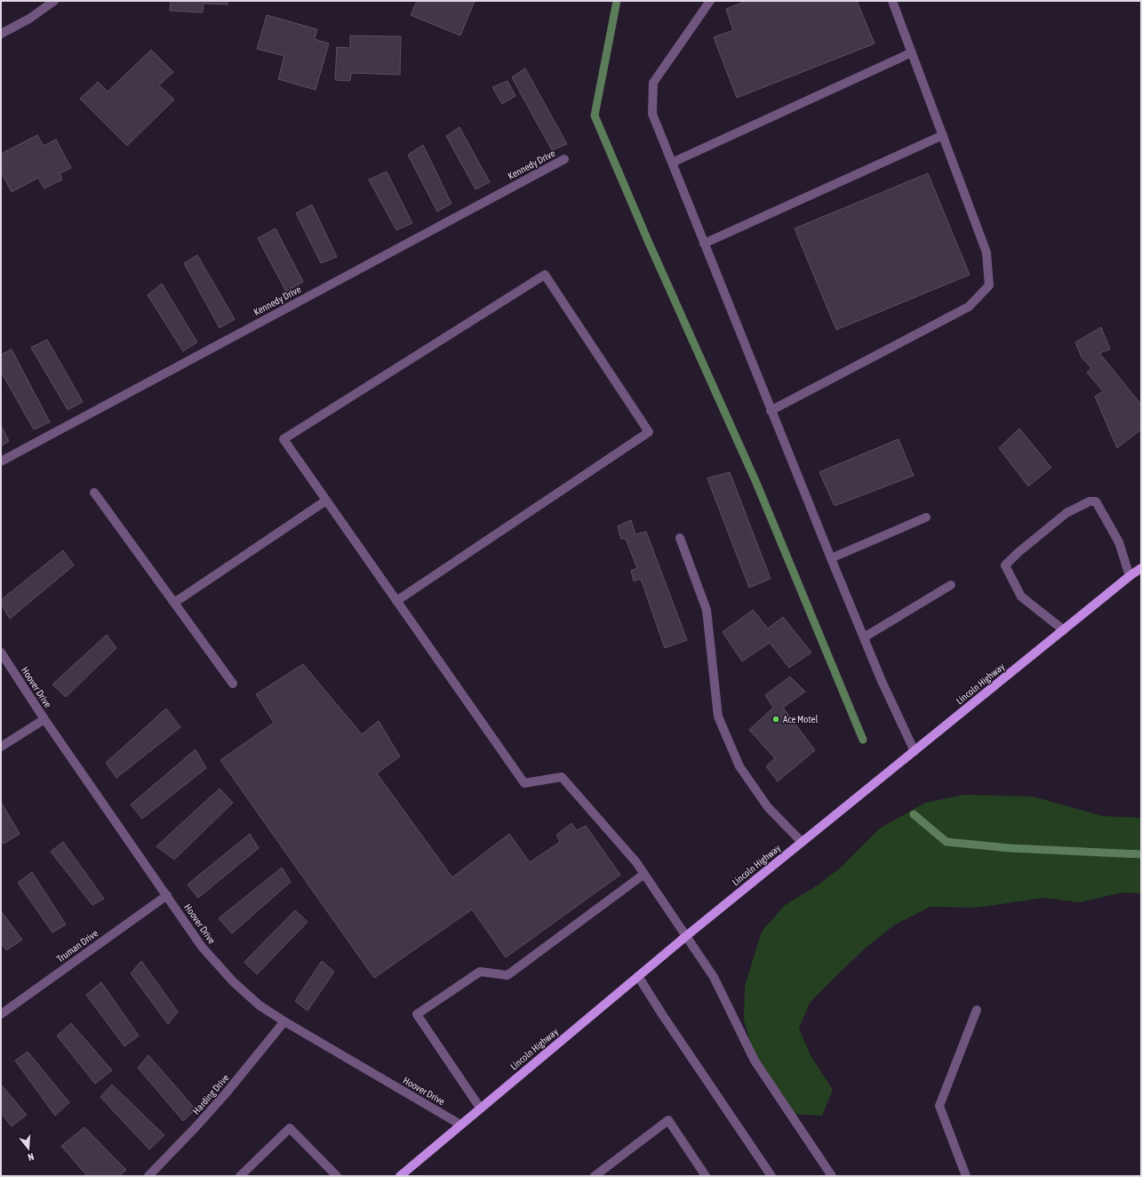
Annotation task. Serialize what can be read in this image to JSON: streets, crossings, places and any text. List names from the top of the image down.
{
  "streets": {
    "main road": ["Lincoln Highway"],
    "street": [
      "Kennedy Drive",
      "Hoover Drive",
      "Truman Drive",
      "Harding Drive"
    ]
  },
  "crossings": [
    ["Lincoln Highway", "Hoover Drive"],
    ["Hoover Drive", "Truman Drive"],
    ["Hoover Drive", "Harding Drive"]
  ],
  "places": ["Ace Motel"],
  "north": "bottom"
}
